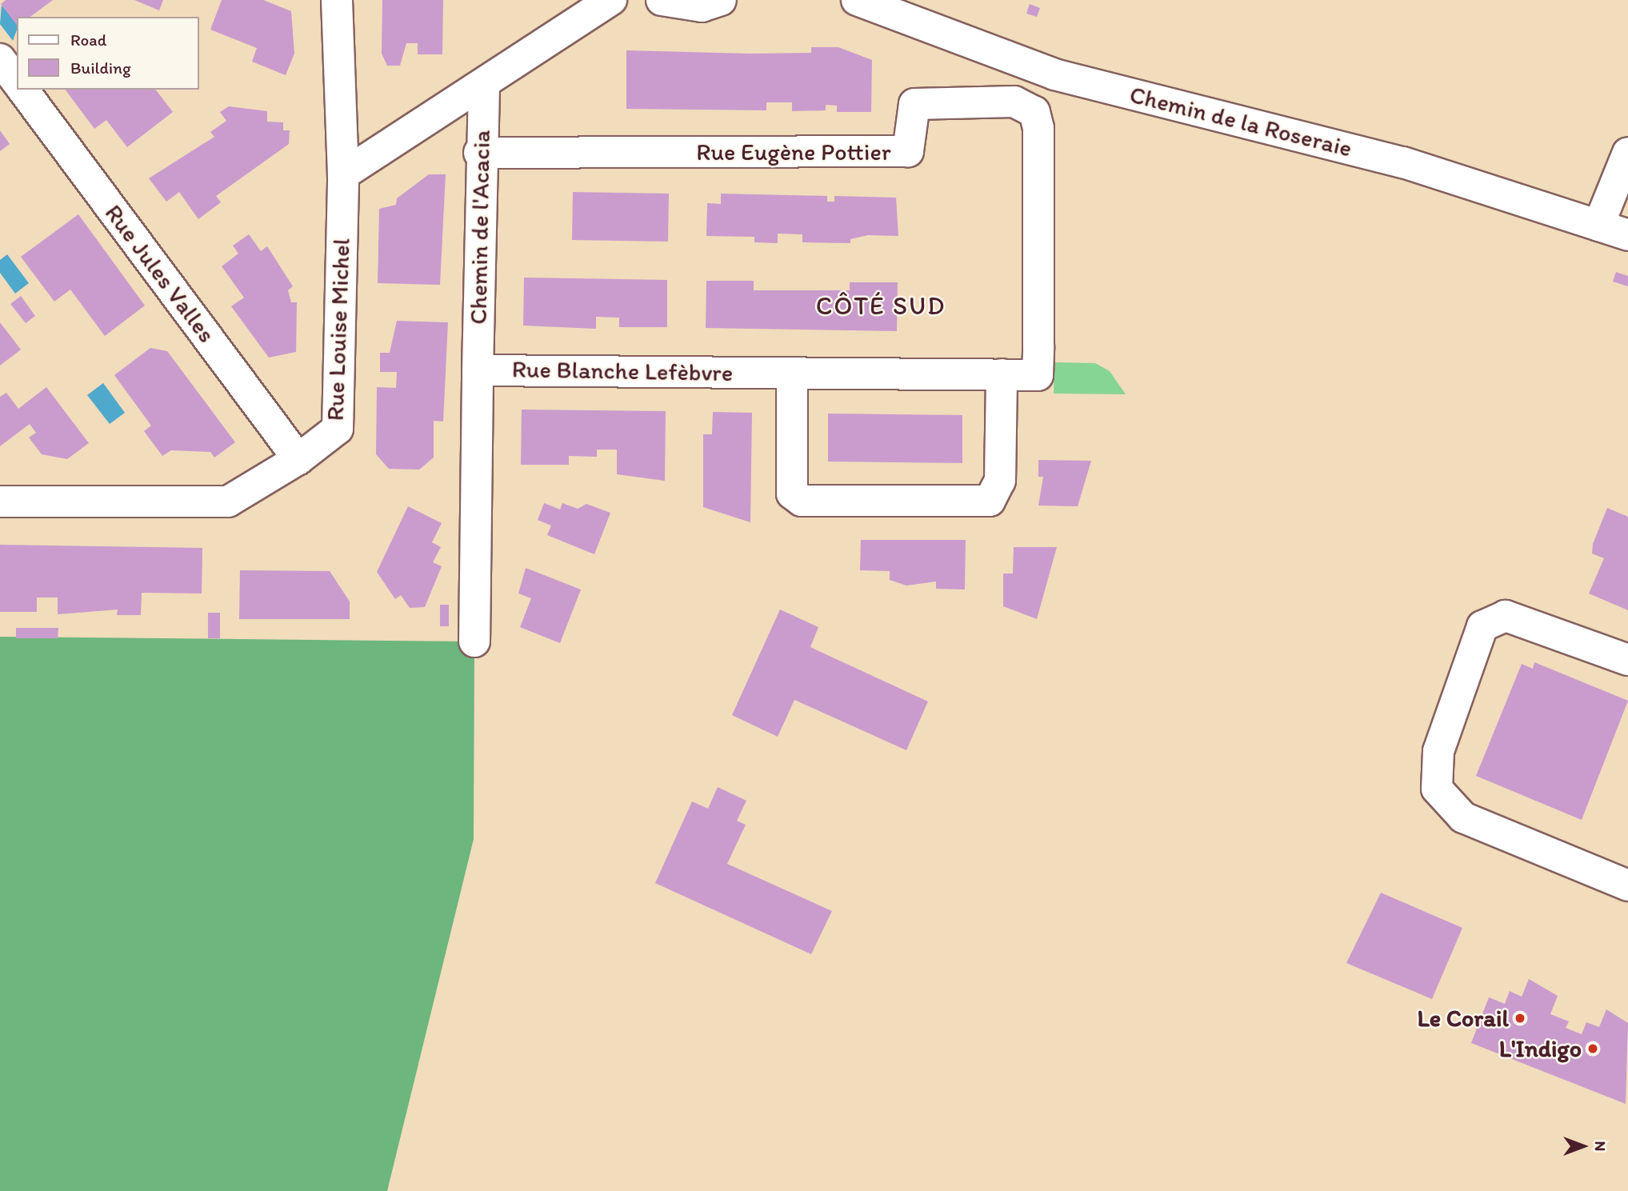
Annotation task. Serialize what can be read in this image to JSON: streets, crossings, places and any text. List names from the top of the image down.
{
  "streets": {
    "street": [
      "Chemin de la Roseraie",
      "Rue Eugène Pottier",
      "Chemin de l'Acacia",
      "Rue Jules Valles",
      "Rue Louise Michel",
      "Rue Blanche Lefèbvre"
    ]
  },
  "crossings": [
    ["Rue Eugène Pottier", "Chemin de l'Acacia"],
    ["Rue Eugène Pottier", "Rue Blanche Lefèbvre"],
    ["Chemin de l'Acacia", "Rue Blanche Lefèbvre"],
    ["Rue Jules Valles", "Rue Louise Michel"]
  ],
  "districts": ["CÔTÉ SUD"],
  "places": ["Le Corail", "L'Indigo"],
  "legend": ["Road", "Building"],
  "north": "right"
}
